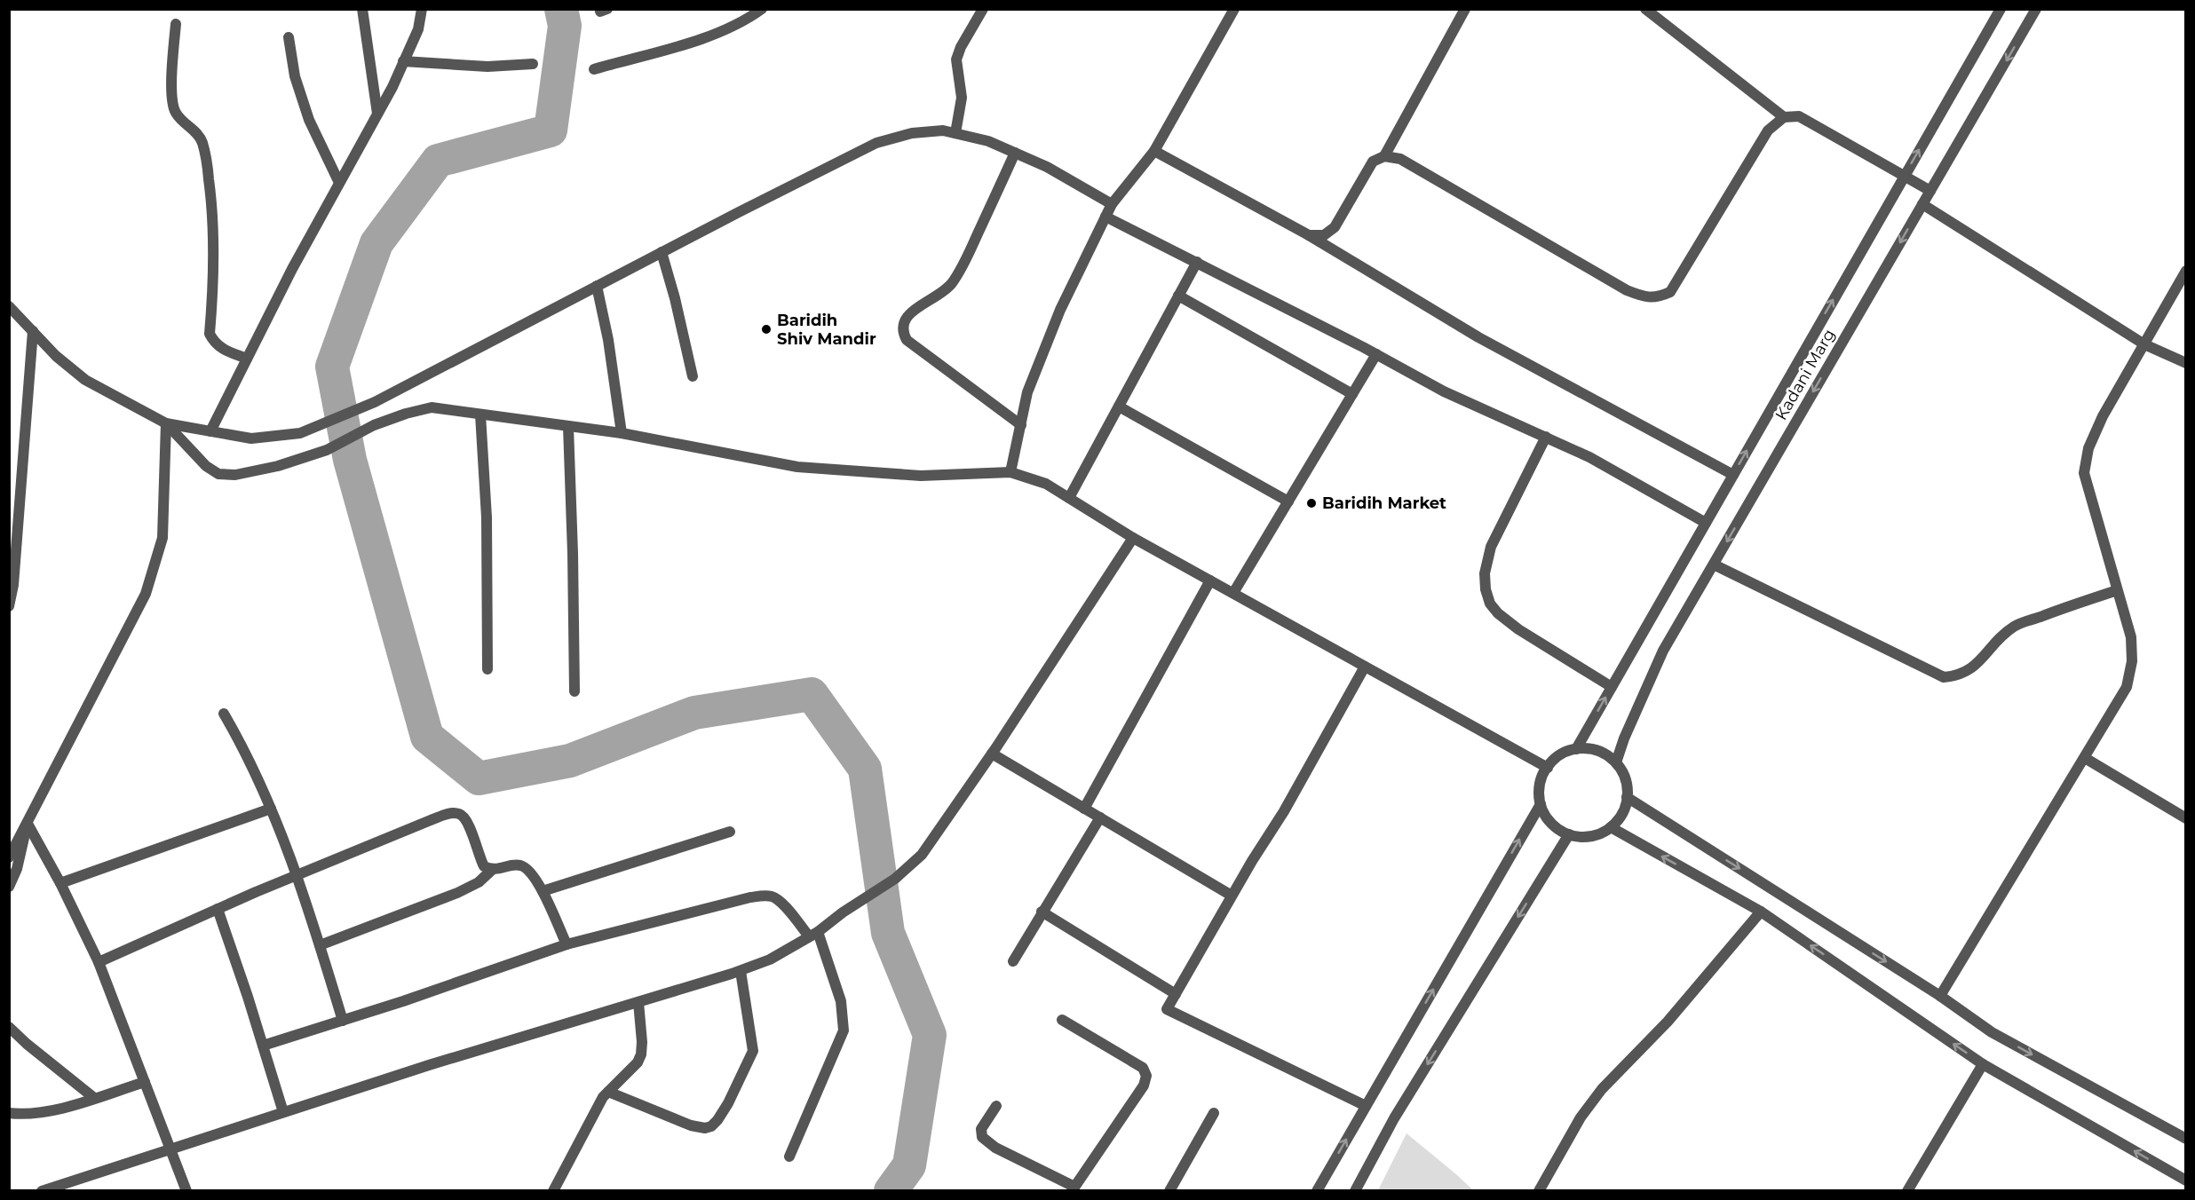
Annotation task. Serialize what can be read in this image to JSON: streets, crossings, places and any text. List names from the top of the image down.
{
  "streets": {
    "street": ["Kadani Marg"]
  },
  "places": ["Baridih Shiv Mandir", "Baridih Market"]
}
